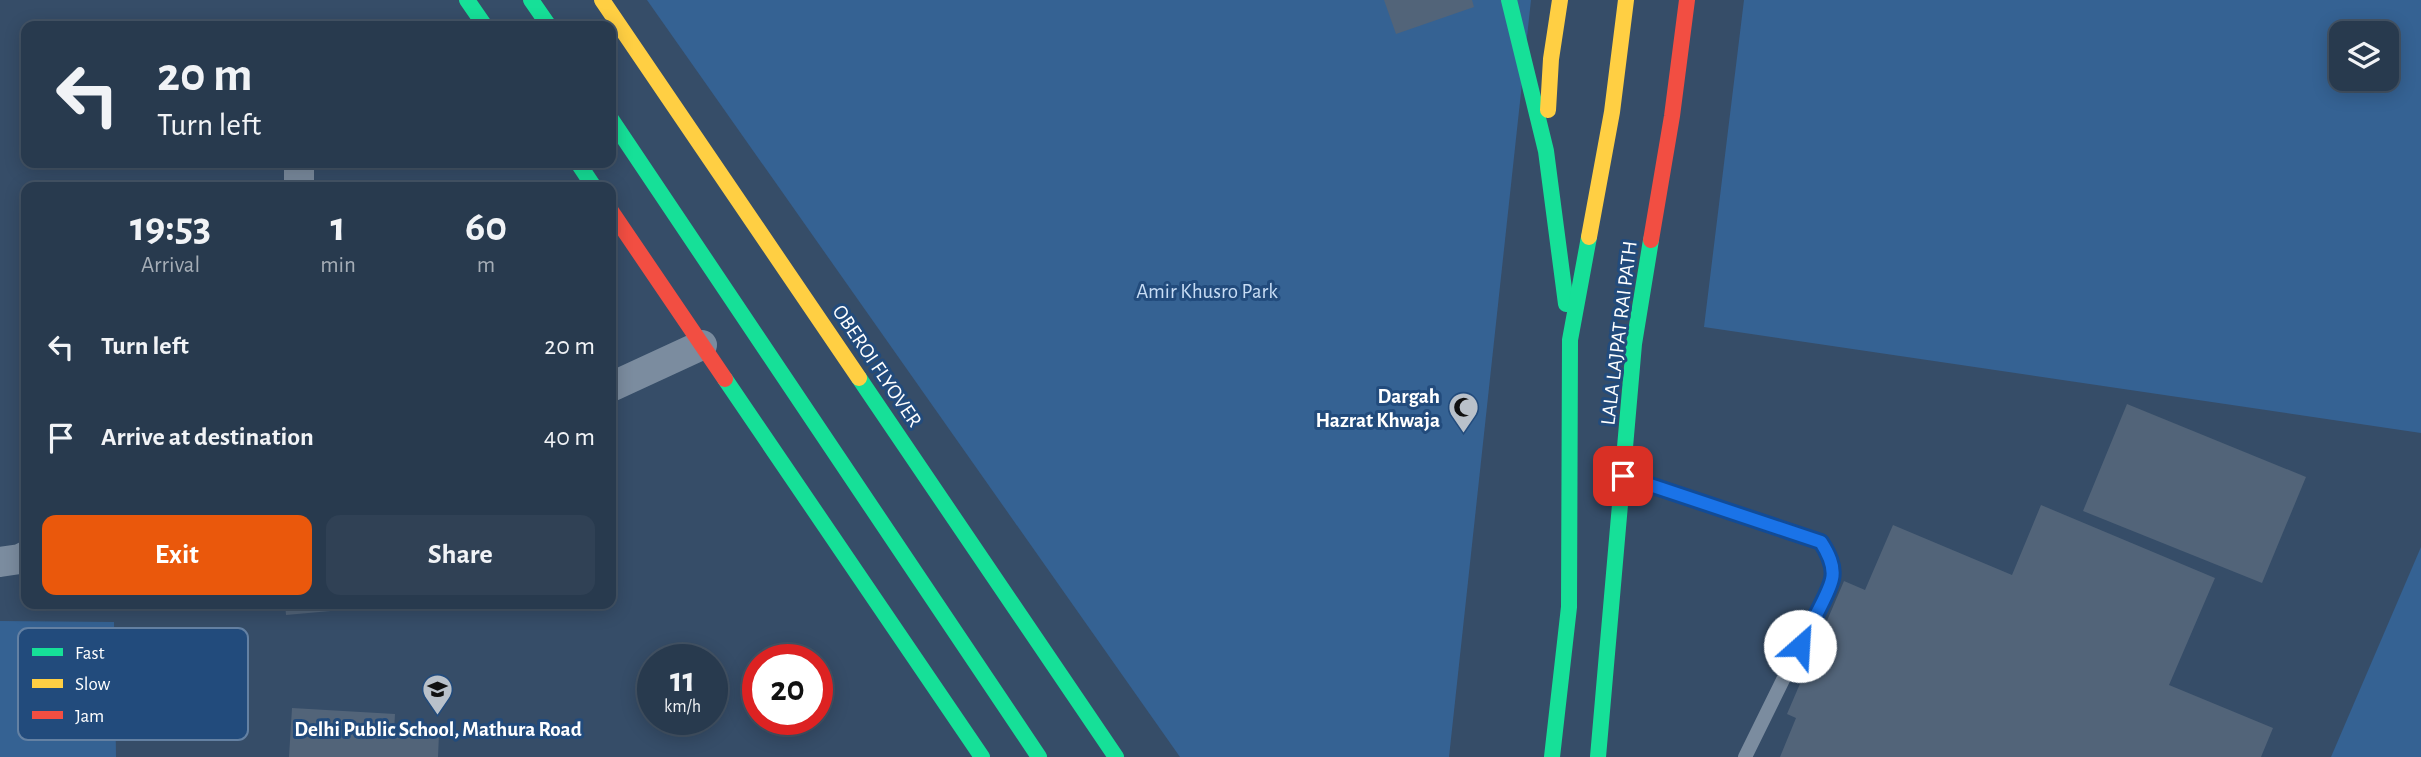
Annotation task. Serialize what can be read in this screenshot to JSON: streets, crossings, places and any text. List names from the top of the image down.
{
  "streets": {
    "main road": ["LALA LAJPAT RAI PATH", "OBEROI FLYOVER"]
  },
  "parks": ["Amir Khusro Park"],
  "places": {
    "mosque": ["Dargah Hazrat Khwaja"],
    "school or university": ["Delhi Public School, Mathura Road"]
  },
  "legend": ["Fast", "Slow", "Jam"],
  "page": {
    "turn": ["20 m", "Turn left"],
    "eta": [
      "19:53",
      "Arrival",
      "1",
      "min",
      "60",
      "m"
    ],
    "list": [
      {
        "name": "Turn left",
        "value": "20 m"
      },
      {
        "name": "Arrive at destination",
        "value": "40 m"
      }
    ],
    "buttons": ["Exit", "Share"],
    "speed": "11 km/h",
    "limit": "20"
  }
}
